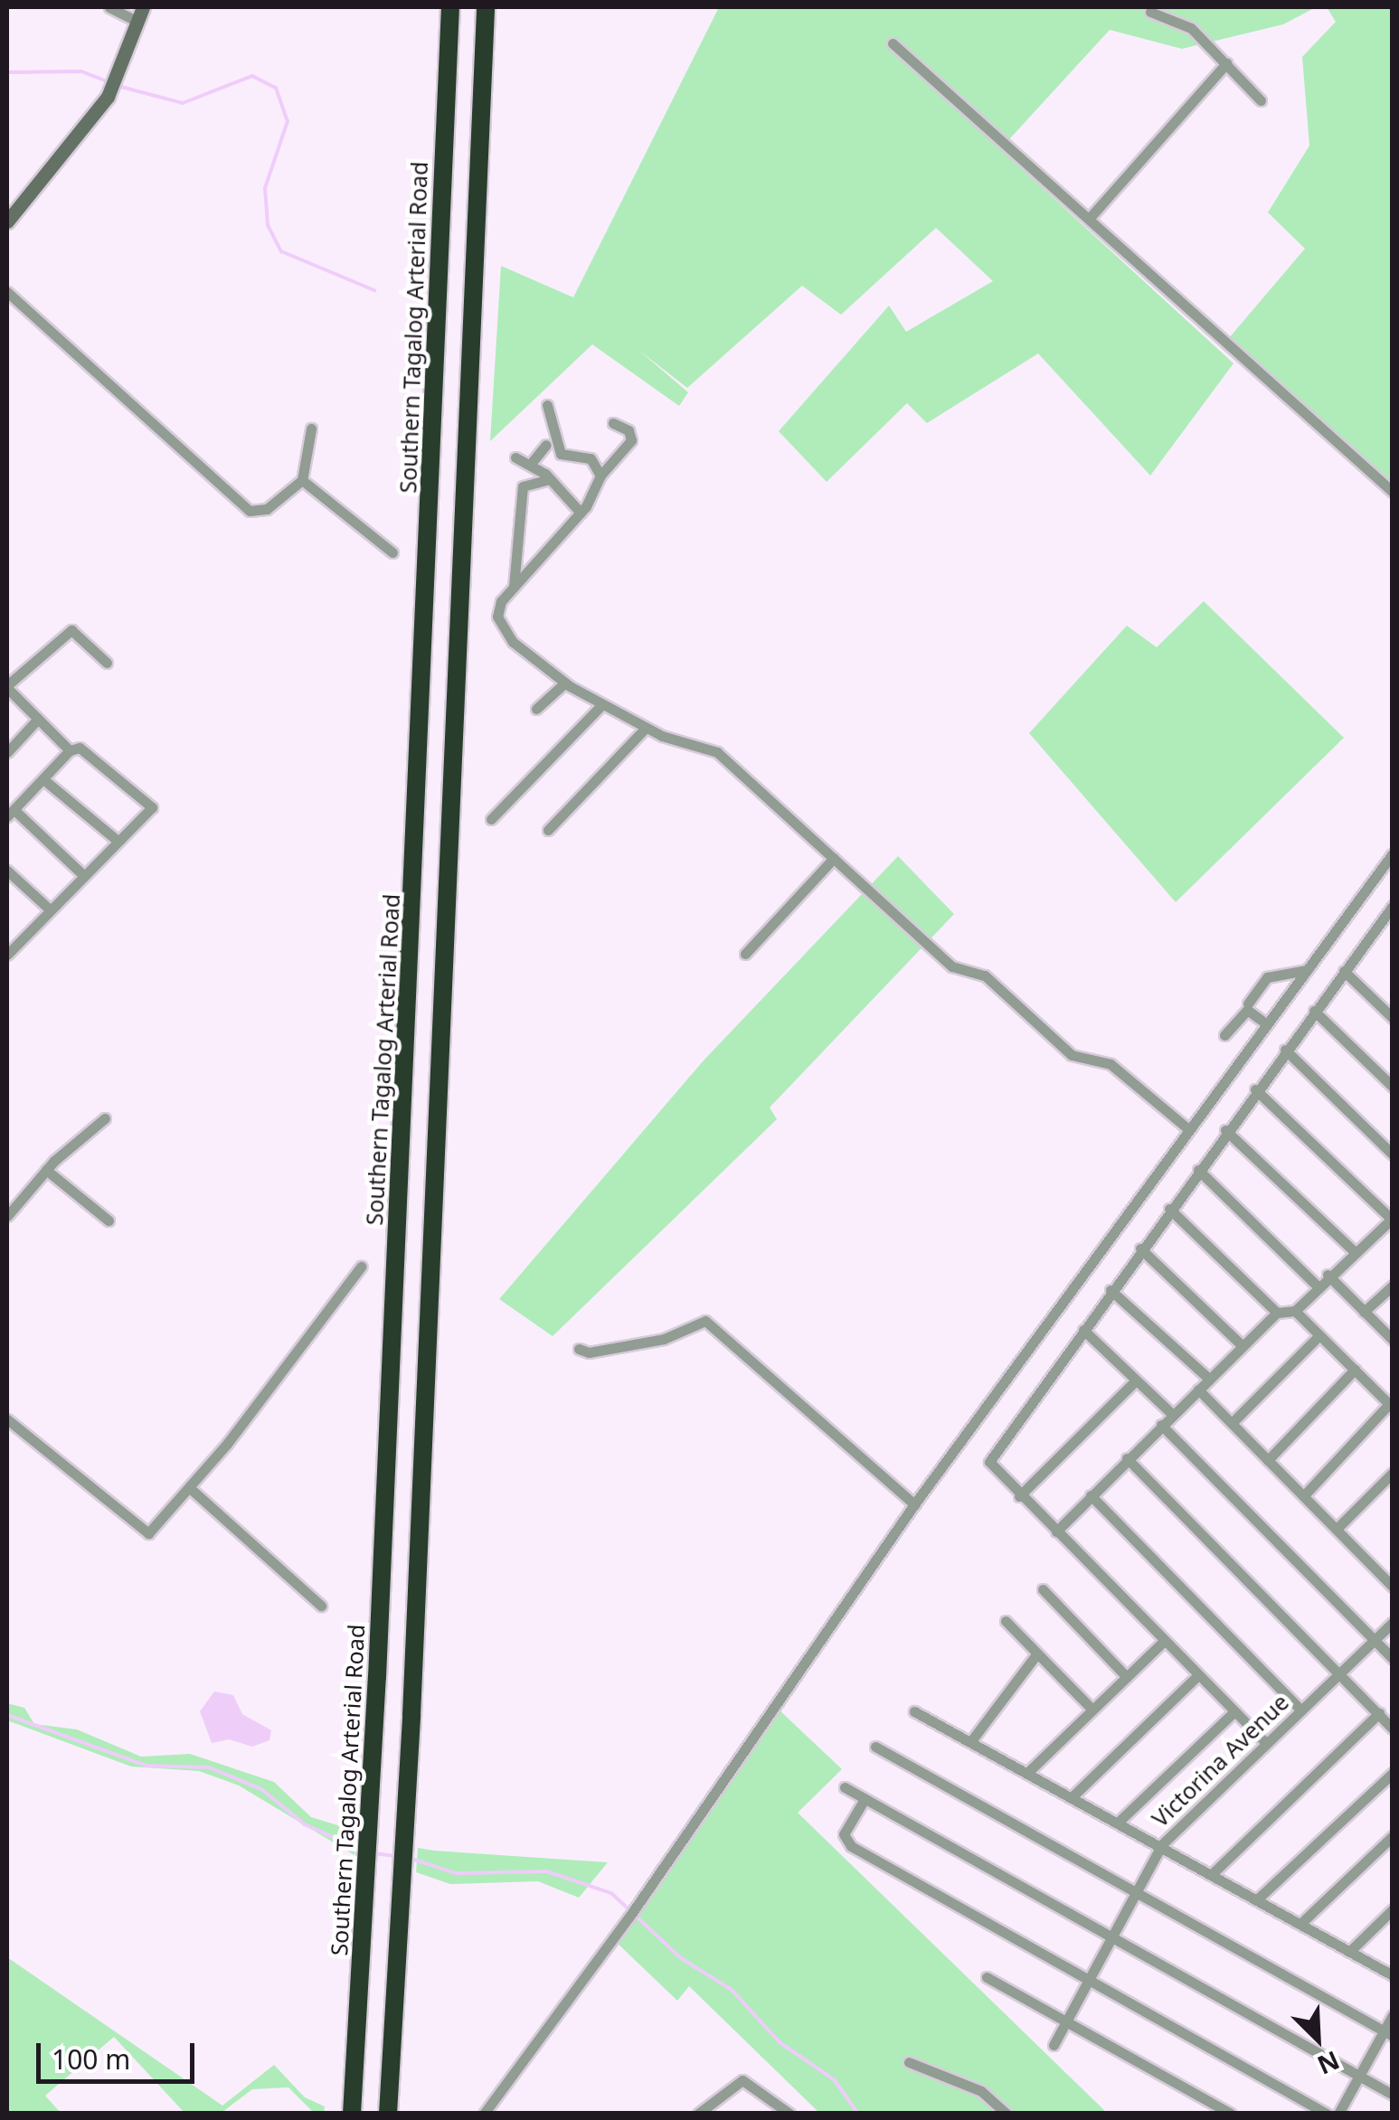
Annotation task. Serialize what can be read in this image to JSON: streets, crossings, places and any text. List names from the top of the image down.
{
  "streets": {
    "highway": ["Southern Tagalog Arterial Road"],
    "street": ["Victorina Avenue"]
  },
  "scale_bar": "100 m",
  "north": "bottom right"
}
